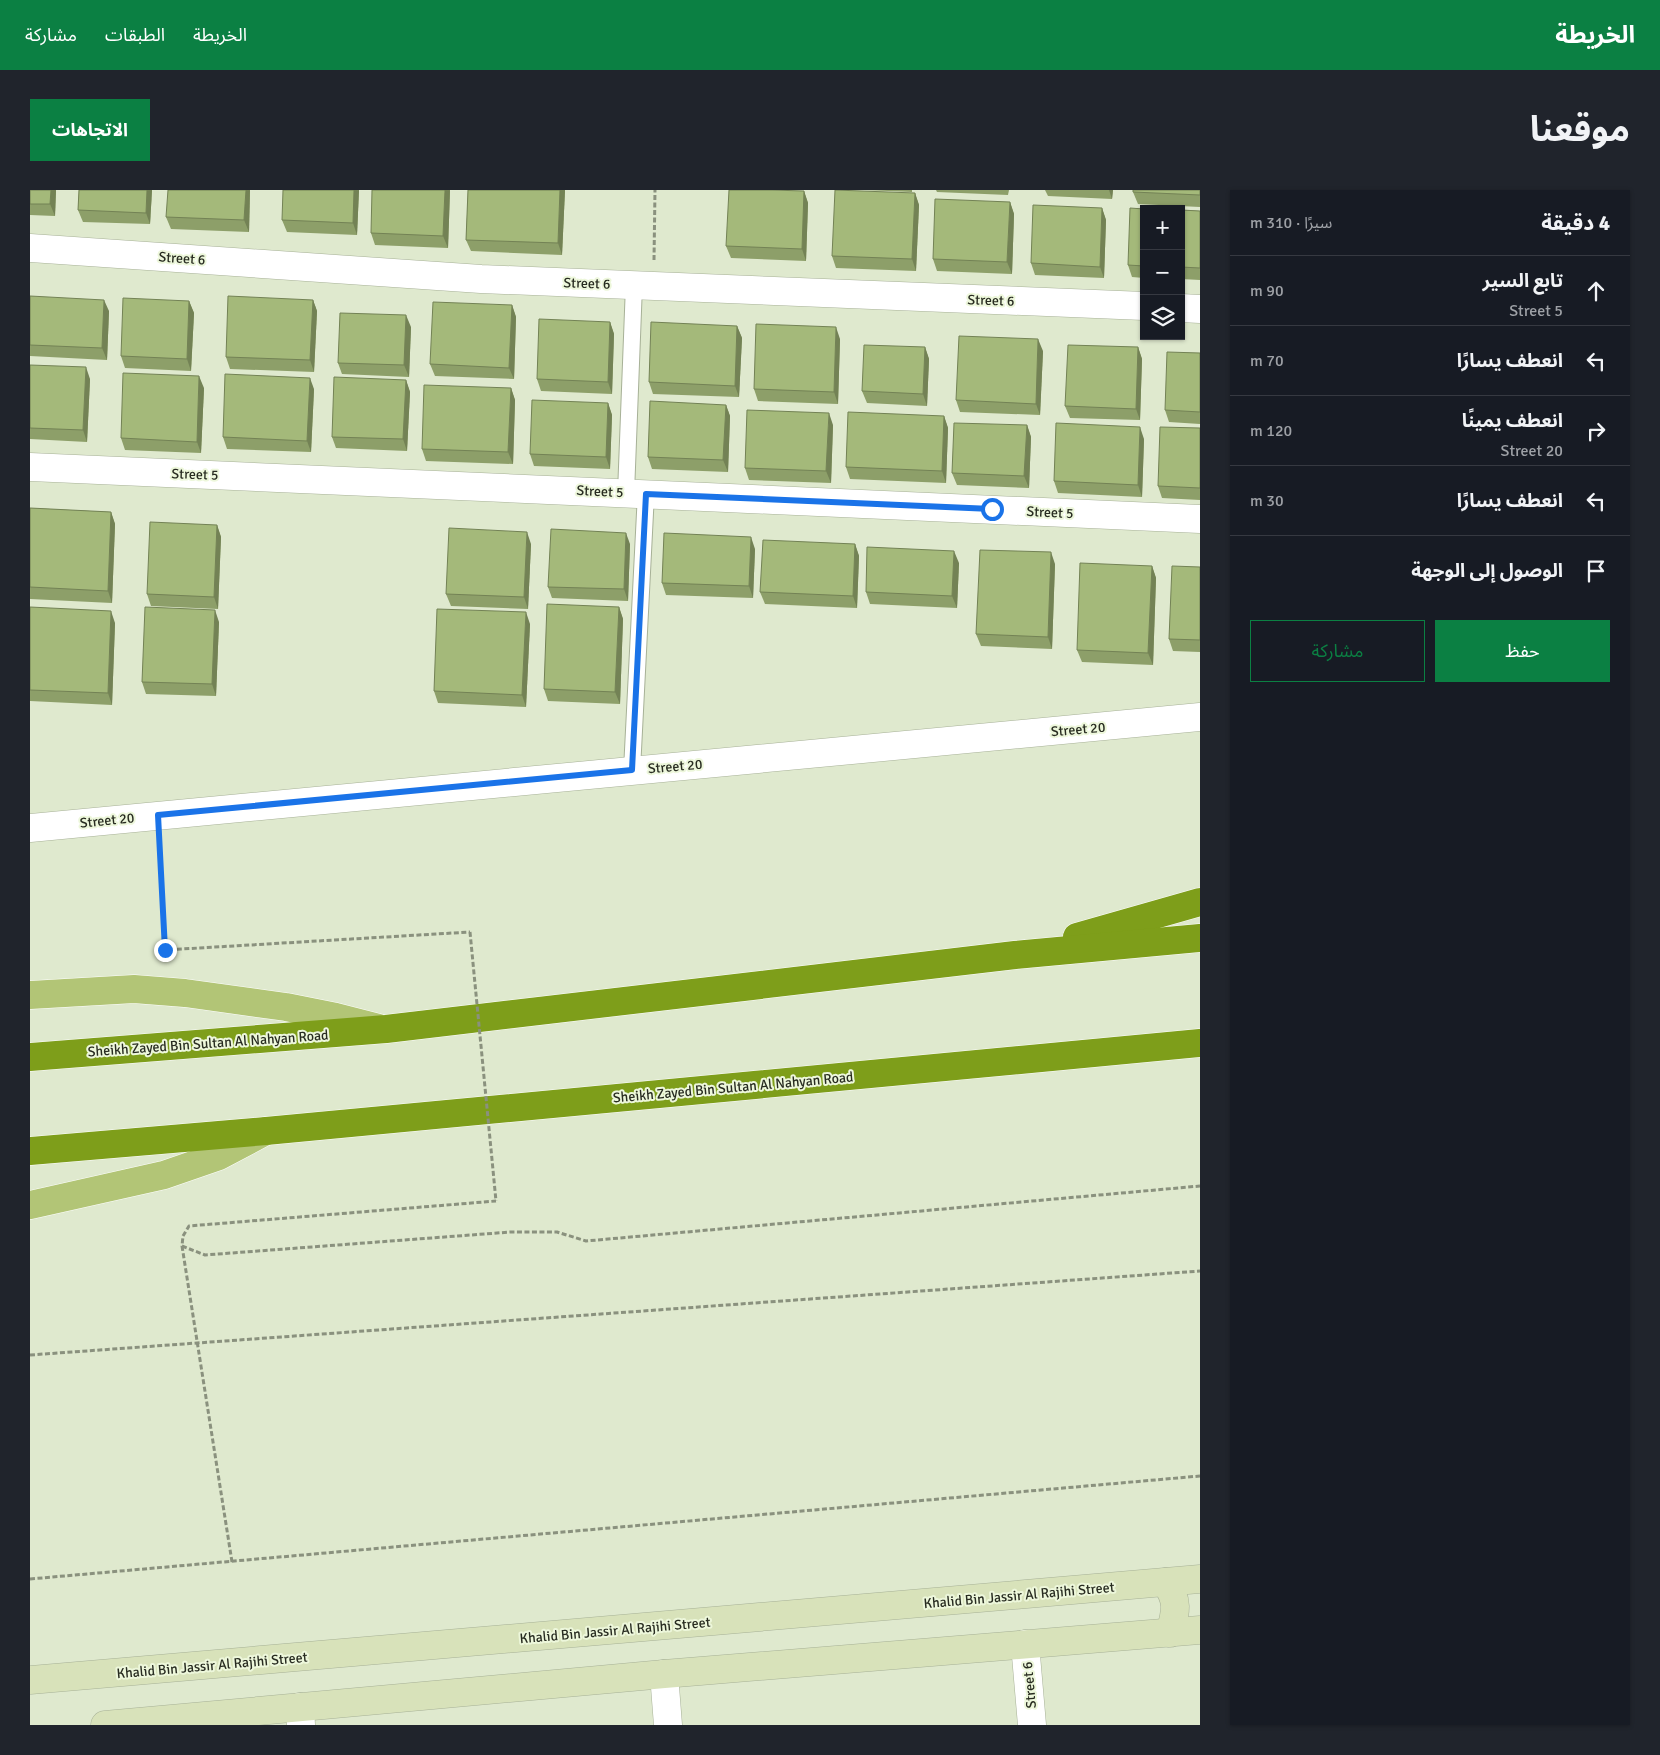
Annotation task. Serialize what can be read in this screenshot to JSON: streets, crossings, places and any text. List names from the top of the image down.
{
  "streets": {
    "highway": ["Sheikh Zayed Bin Sultan Al Nahyan Road"],
    "street": [
      "Street 6",
      "Street 5",
      "Street 20",
      "Khalid Bin Jassir Al Rajihi Street"
    ]
  },
  "page": {
    "header": "الخريطة",
    "nav": ["الخريطة", "الطبقات", "مشاركة"],
    "title": "موقعنا",
    "buttons": [
      "الاتجاهات",
      ["حفظ", "مشاركة"]
    ],
    "heading": ["4 دقيقة", "سيرًا · 310 m"],
    "map_buttons": ["+", "−"],
    "list": [
      ["تابع السير", "Street 5", "90 m"],
      ["انعطف يسارًا", "70 m"],
      ["انعطف يمينًا", "Street 20", "120 m"],
      ["انعطف يسارًا", "30 m"],
      "الوصول إلى الوجهة"
    ]
  }
}
